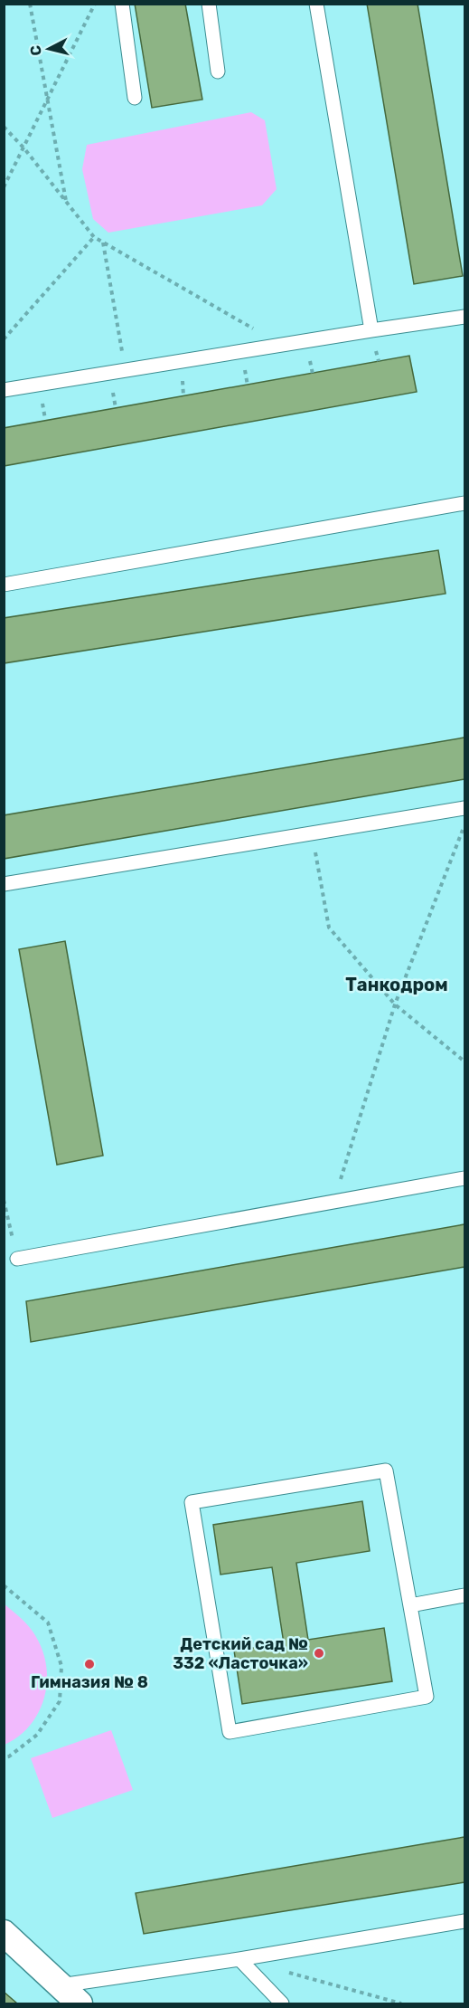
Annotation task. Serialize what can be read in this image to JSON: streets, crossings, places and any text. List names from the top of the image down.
{
  "districts": ["Танкодром"],
  "places": ["Детский сад № 332 «Ласточка»", "Гимназия № 8"],
  "north": "left"
}
